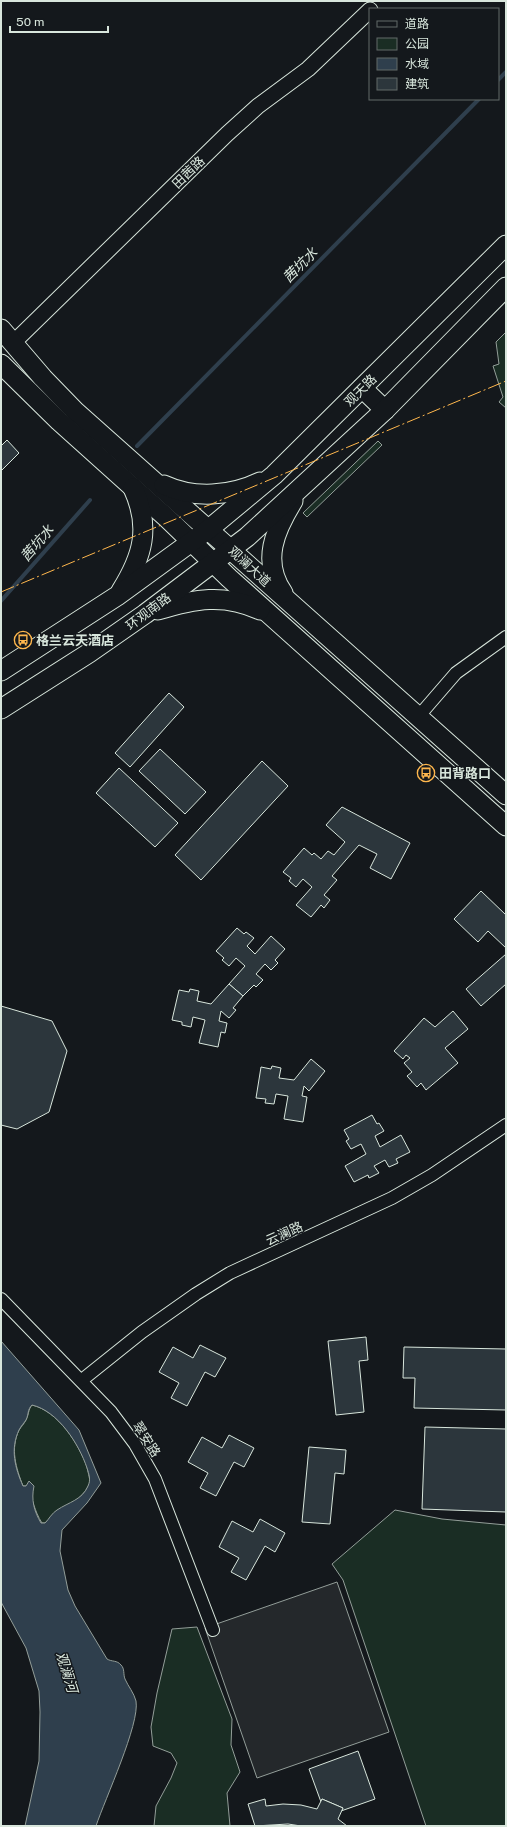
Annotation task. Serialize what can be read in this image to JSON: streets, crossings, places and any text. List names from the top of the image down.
{
  "streets": {
    "main road": ["观天路", "观澜大道", "环观南路"],
    "street": ["田茜路", "云澜路", "翠安路"]
  },
  "crossings": [
    ["田茜路", "观澜大道"],
    ["观天路", "观澜大道"],
    ["观澜大道", "环观南路"],
    ["云澜路", "翠安路"]
  ],
  "water": ["茜坑水", "观澜河"],
  "places": {
    "bus stop": ["格兰云天酒店", "田背路口"]
  },
  "legend": [
    "道路",
    "公园",
    "水域",
    "建筑"
  ],
  "scale_bar": "50 m"
}
